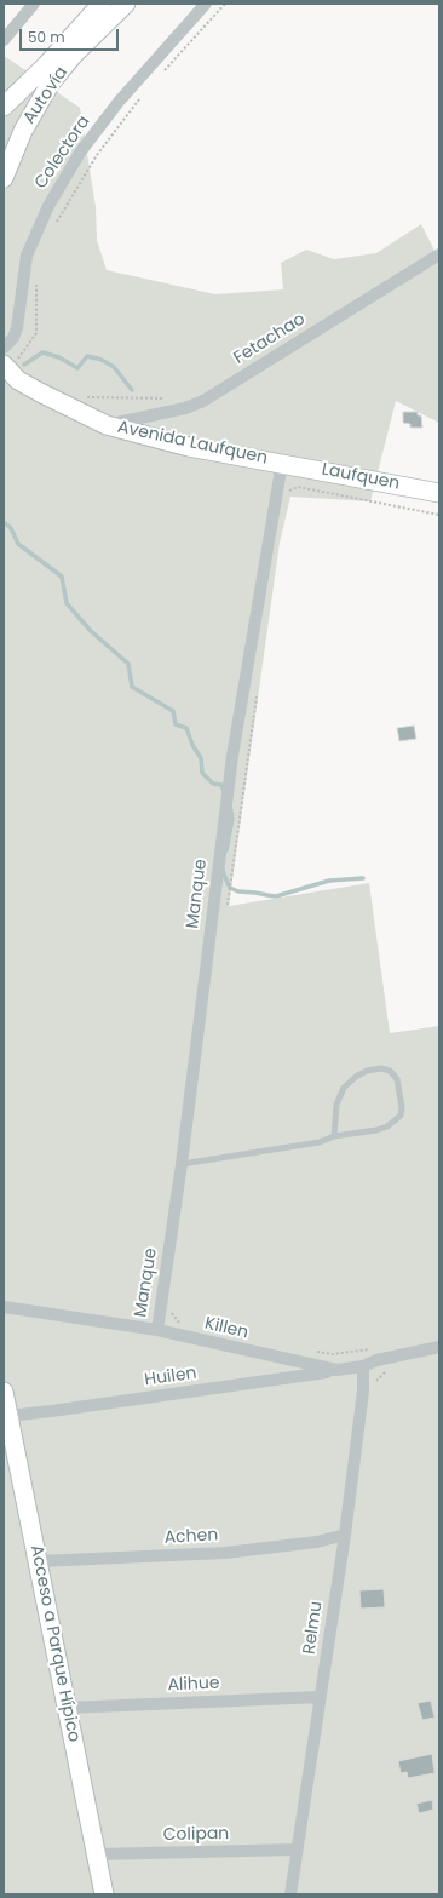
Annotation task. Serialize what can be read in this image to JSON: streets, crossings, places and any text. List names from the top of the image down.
{
  "streets": {
    "street": [
      "Autovía",
      "Colectora",
      "Fetachao",
      "Avenida Laufquen",
      "Laufquen",
      "Manque",
      "Killen",
      "Huilen",
      "Achen",
      "Relmu",
      "Acceso a Parque Hípico",
      "Alihue",
      "Colipan"
    ]
  },
  "crossings": [
    ["Fetachao", "Avenida Laufquen"],
    ["Avenida Laufquen", "Laufquen"],
    ["Avenida Laufquen", "Manque"],
    ["Laufquen", "Manque"],
    ["Manque", "Killen"],
    ["Killen", "Huilen"],
    ["Killen", "Relmu"],
    ["Huilen", "Acceso a Parque Hípico"],
    ["Achen", "Relmu"],
    ["Achen", "Acceso a Parque Hípico"],
    ["Relmu", "Alihue"],
    ["Relmu", "Colipan"],
    ["Acceso a Parque Hípico", "Alihue"],
    ["Acceso a Parque Hípico", "Colipan"]
  ],
  "scale_bar": "50 m"
}
